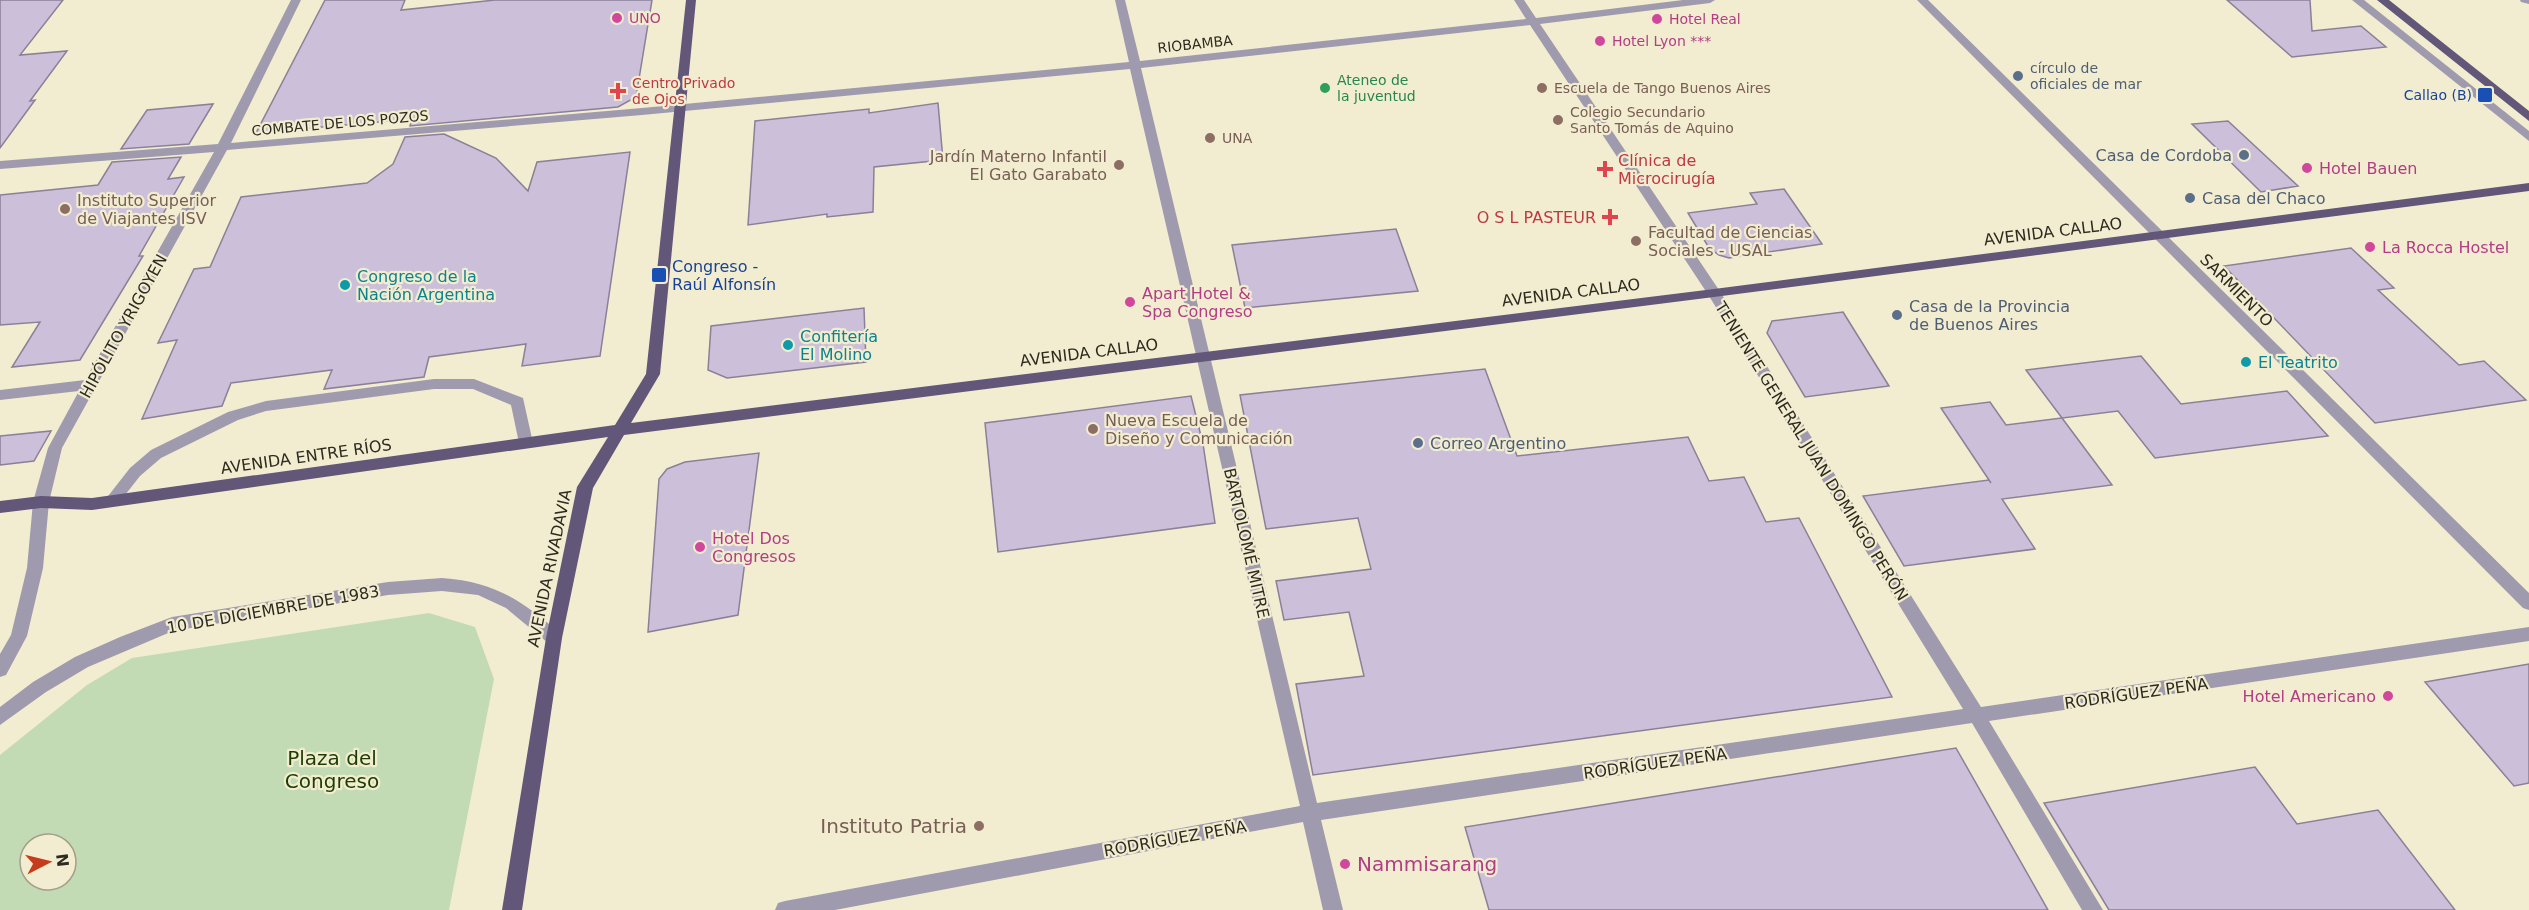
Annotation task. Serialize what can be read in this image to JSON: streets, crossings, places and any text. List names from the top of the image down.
{
  "streets": {
    "main road": ["AVENIDA CALLAO", "AVENIDA ENTRE RÍOS", "AVENIDA RIVADAVIA"],
    "street": [
      "RIOBAMBA",
      "COMBATE DE LOS POZOS",
      "SARMIENTO",
      "HIPÓLITO YRIGOYEN",
      "TENIENTE GENERAL JUAN DOMINGO PERÓN",
      "BARTOLOMÉ MITRE",
      "10 DE DICIEMBRE DE 1983",
      "RODRÍGUEZ PEÑA"
    ]
  },
  "crossings": [
    ["RIOBAMBA", "COMBATE DE LOS POZOS"],
    ["RIOBAMBA", "TENIENTE GENERAL JUAN DOMINGO PERÓN"],
    ["RIOBAMBA", "BARTOLOMÉ MITRE"],
    ["RIOBAMBA", "AVENIDA RIVADAVIA"],
    ["COMBATE DE LOS POZOS", "HIPÓLITO YRIGOYEN"],
    ["COMBATE DE LOS POZOS", "AVENIDA RIVADAVIA"],
    ["AVENIDA CALLAO", "SARMIENTO"],
    ["AVENIDA CALLAO", "TENIENTE GENERAL JUAN DOMINGO PERÓN"],
    ["AVENIDA CALLAO", "AVENIDA ENTRE RÍOS"],
    ["AVENIDA CALLAO", "BARTOLOMÉ MITRE"],
    ["AVENIDA CALLAO", "AVENIDA RIVADAVIA"],
    ["HIPÓLITO YRIGOYEN", "AVENIDA ENTRE RÍOS"],
    ["TENIENTE GENERAL JUAN DOMINGO PERÓN", "RODRÍGUEZ PEÑA"],
    ["AVENIDA ENTRE RÍOS", "AVENIDA RIVADAVIA"],
    ["BARTOLOMÉ MITRE", "RODRÍGUEZ PEÑA"],
    ["AVENIDA RIVADAVIA", "10 DE DICIEMBRE DE 1983"]
  ],
  "parks": ["Plaza del Congreso"],
  "places": {
    "other": [
      "UNO",
      "Hotel Real",
      "Hotel Lyon ***",
      "círculo de oficiales de mar",
      "Ateneo de la juventud",
      "Escuela de Tango Buenos Aires",
      "Colegio Secundario Santo Tomás de Aquino",
      "UNA",
      "Casa de Cordoba",
      "Jardín Materno Infantil El Gato Garabato",
      "Hotel Bauen",
      "Casa del Chaco",
      "Instituto Superior de Viajantes ISV",
      "Facultad de Ciencias Sociales - USAL",
      "La Rocca Hostel",
      "Congreso de la Nación Argentina",
      "Apart Hotel & Spa Congreso",
      "Casa de la Provincia de Buenos Aires",
      "Confitería El Molino",
      "El Teatrito",
      "Nueva Escuela de Diseño y Comunicación",
      "Correo Argentino",
      "Hotel Dos Congresos",
      "Hotel Americano",
      "Instituto Patria",
      "Nammisarang"
    ],
    "health": ["Centro Privado de Ojos", "Clínica de Microcirugía", "O S L PASTEUR"],
    "transit": ["Callao (B)", "Congreso - Raúl Alfonsín"]
  },
  "north": "right"
}
